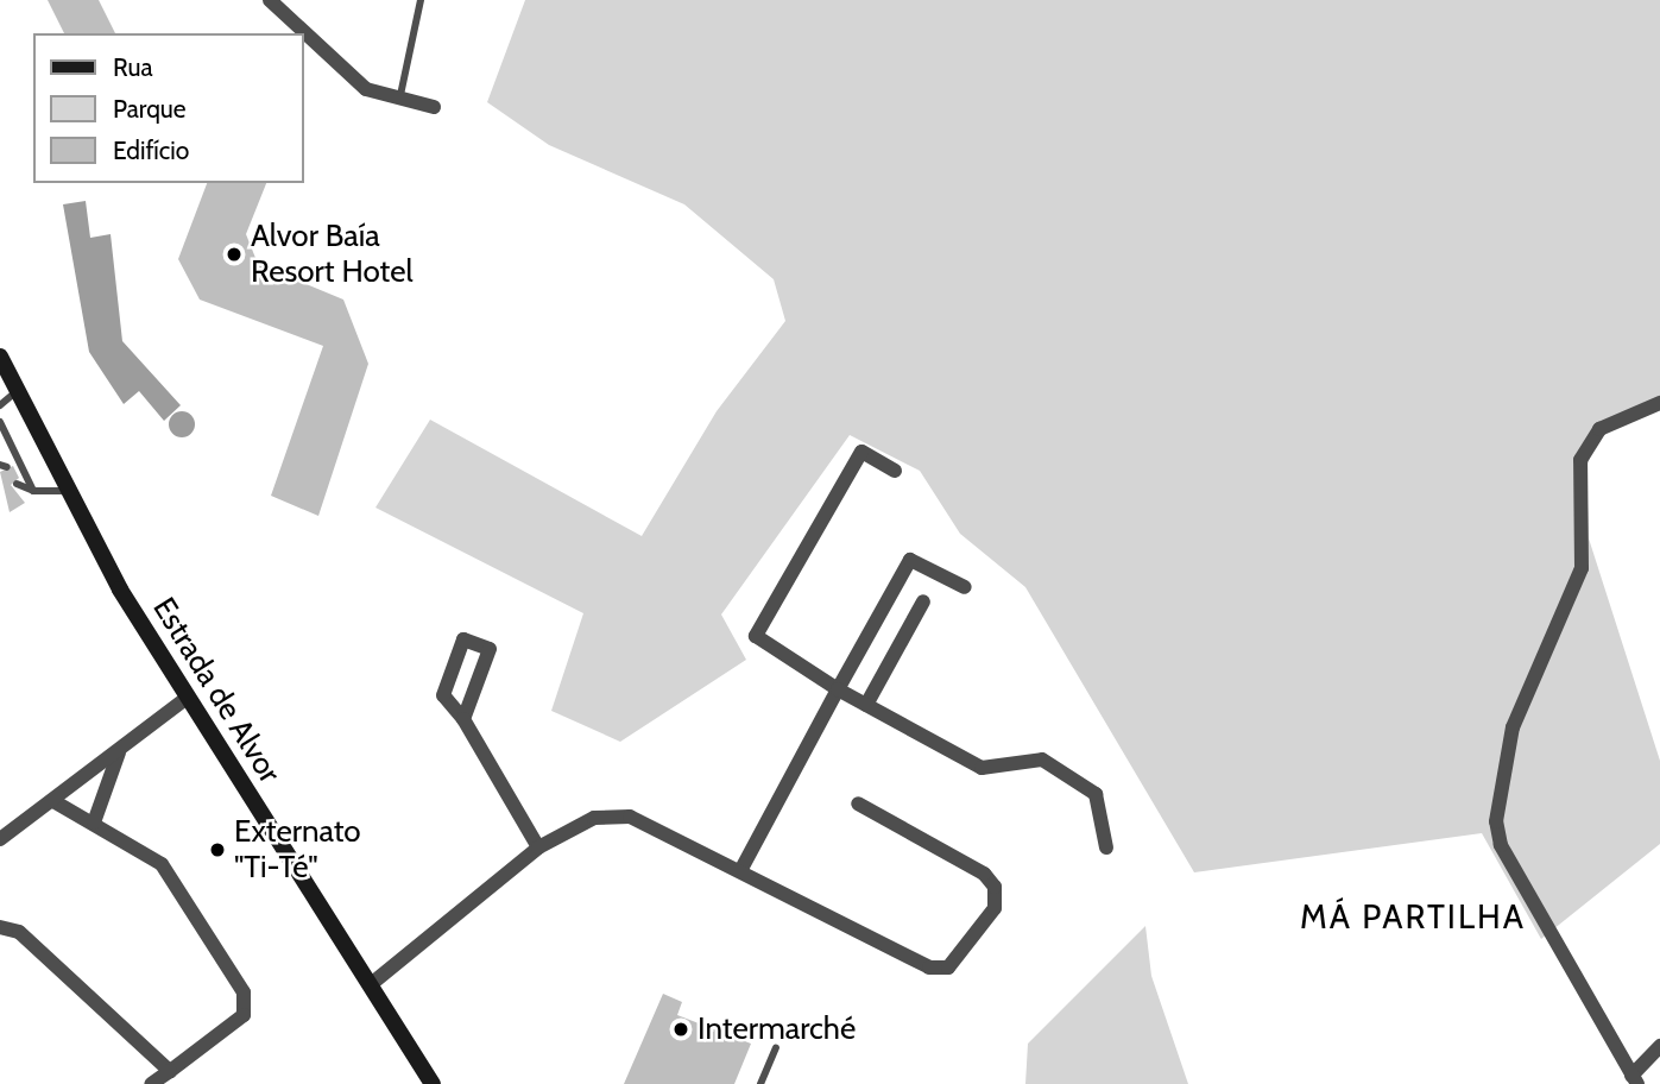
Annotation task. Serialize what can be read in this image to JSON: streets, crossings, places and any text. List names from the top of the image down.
{
  "streets": {
    "street": ["Estrada de Alvor"]
  },
  "districts": ["MÁ PARTILHA"],
  "places": ["Alvor Baía Resort Hotel", "Externato \"Ti-Té\"", "Intermarché"],
  "legend": ["Rua", "Parque", "Edifício"]
}
